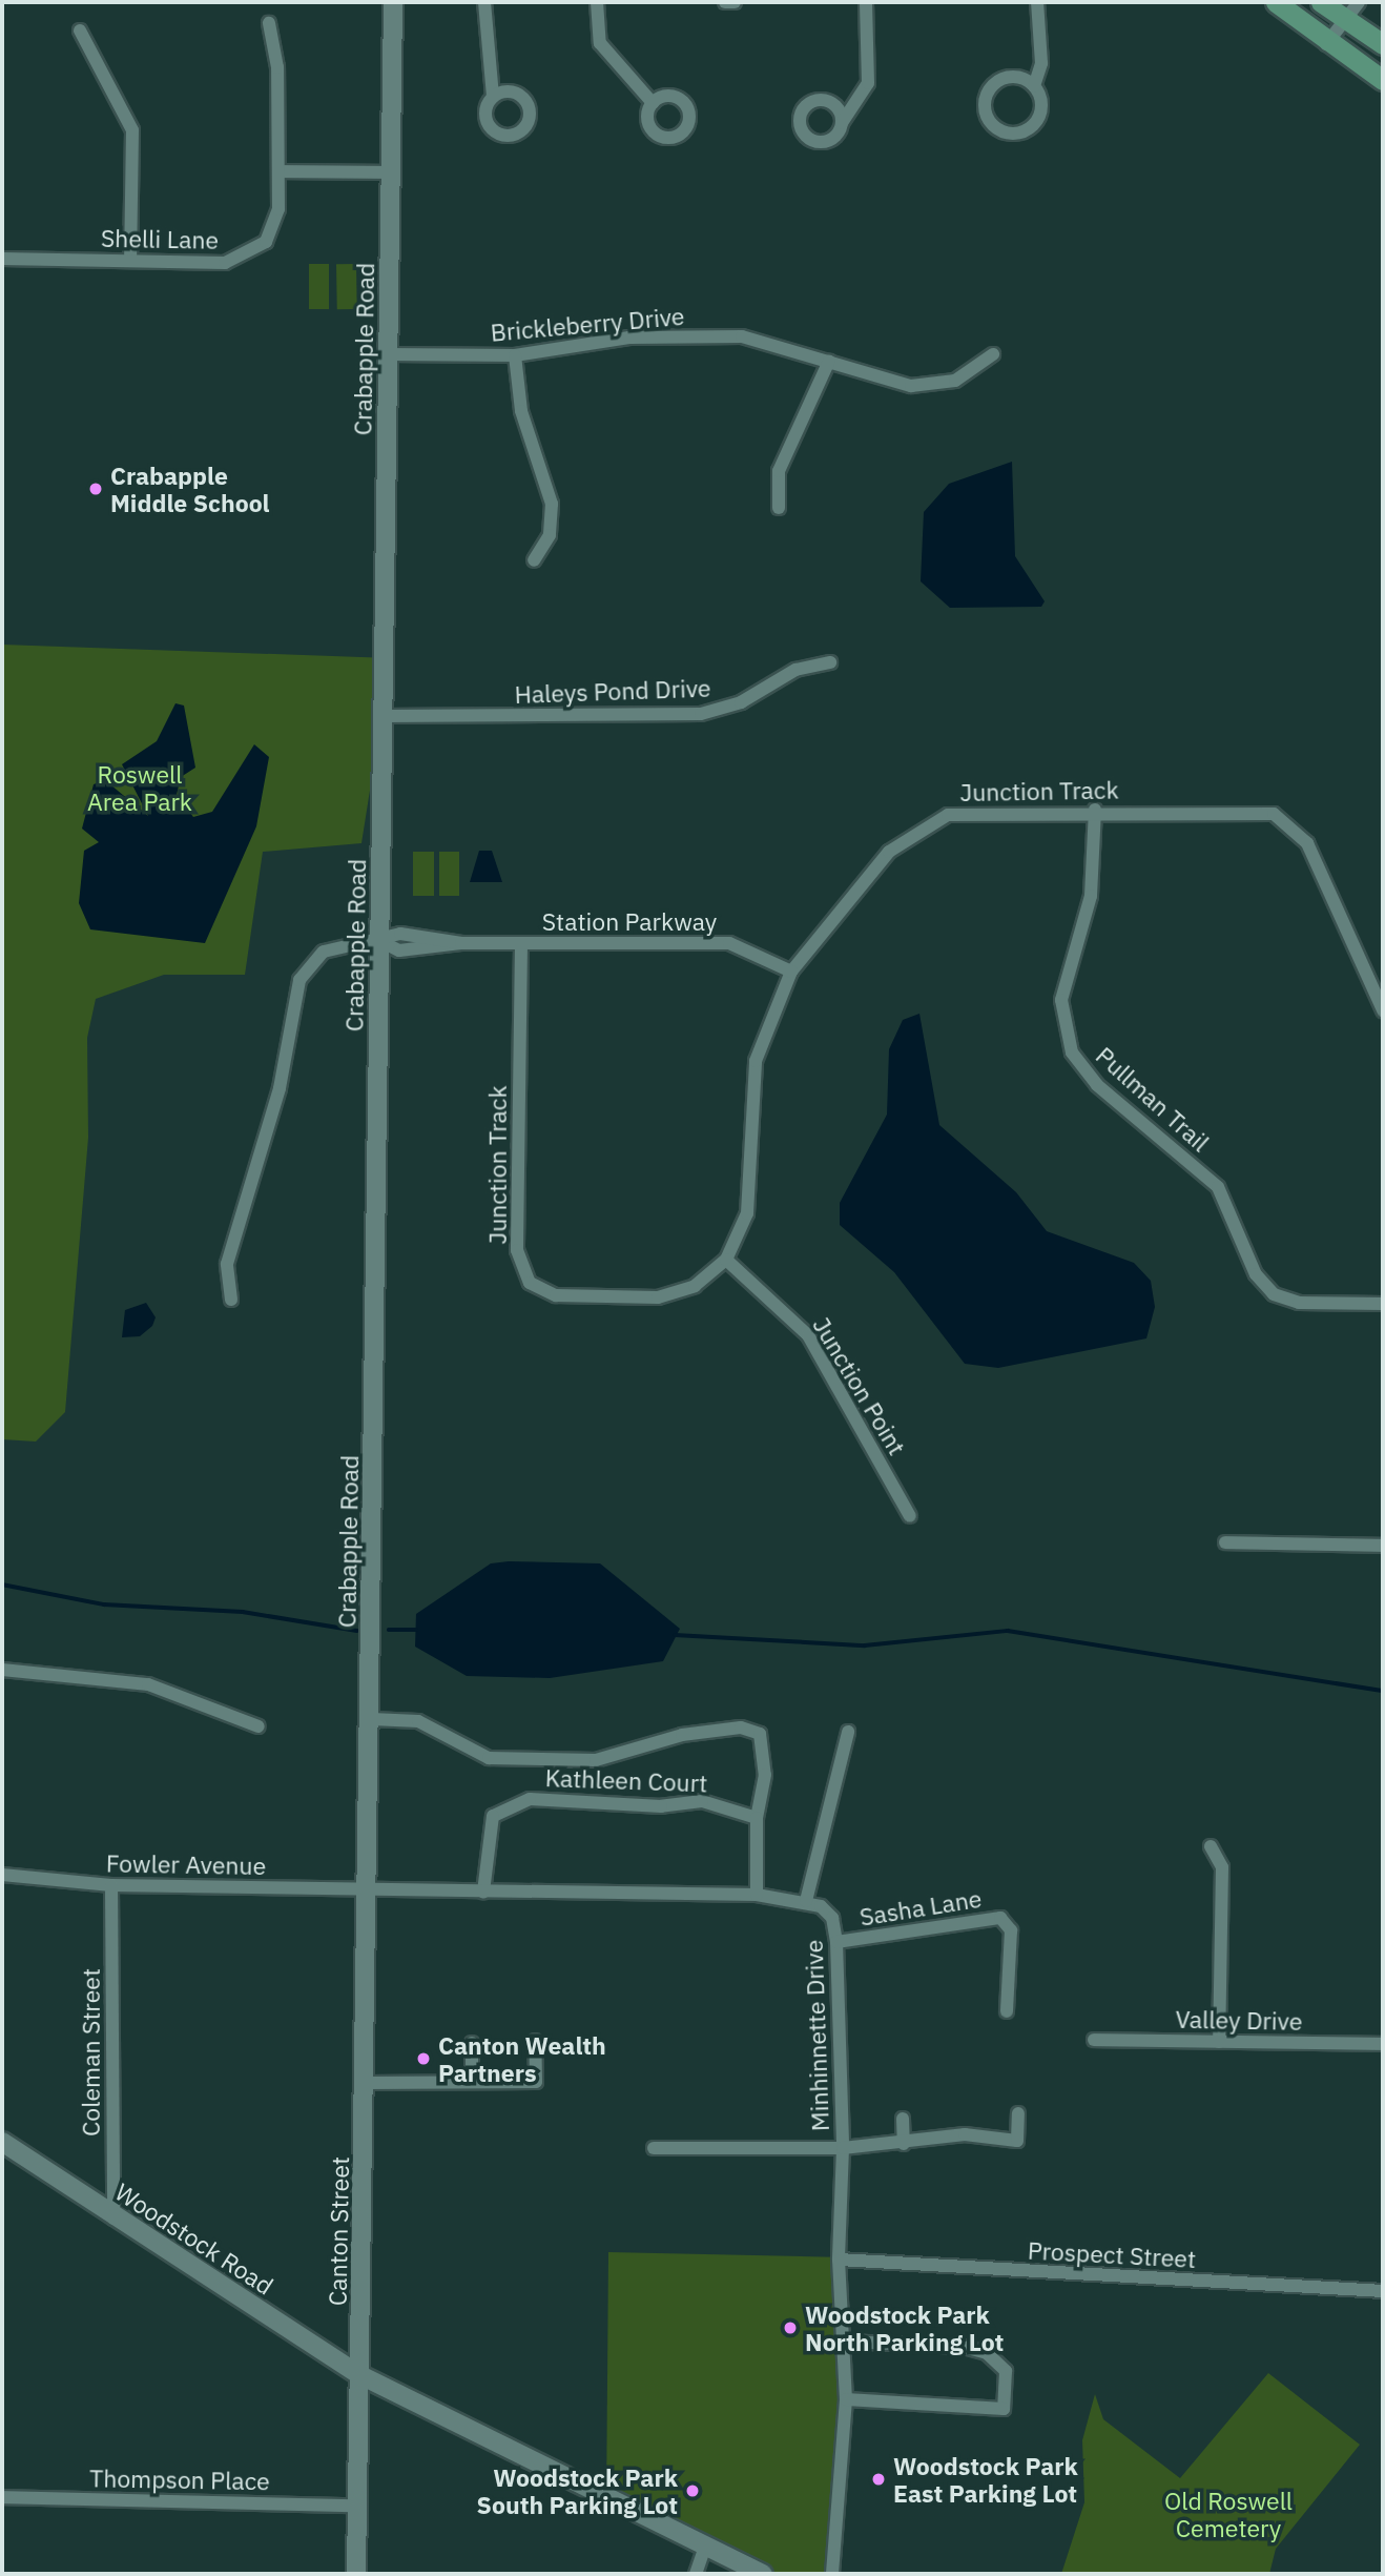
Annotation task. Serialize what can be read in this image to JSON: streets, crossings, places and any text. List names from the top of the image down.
{
  "streets": {
    "street": [
      "Shelli Lane",
      "Brickleberry Drive",
      "Crabapple Road",
      "Haleys Pond Drive",
      "Junction Track",
      "Station Parkway",
      "Pullman Trail",
      "Junction Point",
      "Kathleen Court",
      "Fowler Avenue",
      "Sasha Lane",
      "Valley Drive",
      "Minhinnette Drive",
      "Coleman Street",
      "Canton Street",
      "Woodstock Road",
      "Prospect Street",
      "Thompson Place"
    ]
  },
  "crossings": [
    ["Brickleberry Drive", "Crabapple Road"],
    ["Crabapple Road", "Haleys Pond Drive"],
    ["Crabapple Road", "Station Parkway"],
    ["Crabapple Road", "Kathleen Court"],
    ["Crabapple Road", "Fowler Avenue"],
    ["Crabapple Road", "Minhinnette Drive"],
    ["Crabapple Road", "Canton Street"],
    ["Junction Track", "Station Parkway"],
    ["Junction Track", "Pullman Trail"],
    ["Junction Track", "Junction Point"],
    ["Kathleen Court", "Minhinnette Drive"],
    ["Fowler Avenue", "Minhinnette Drive"],
    ["Fowler Avenue", "Coleman Street"],
    ["Fowler Avenue", "Canton Street"],
    ["Sasha Lane", "Minhinnette Drive"],
    ["Minhinnette Drive", "Canton Street"],
    ["Minhinnette Drive", "Prospect Street"],
    ["Coleman Street", "Woodstock Road"],
    ["Canton Street", "Woodstock Road"],
    ["Canton Street", "Thompson Place"]
  ],
  "parks": ["Roswell Area Park", "Old Roswell Cemetery"],
  "places": [
    "Crabapple Middle School",
    "Canton Wealth Partners",
    "Woodstock Park North Parking Lot",
    "Woodstock Park East Parking Lot",
    "Woodstock Park South Parking Lot"
  ]
}
